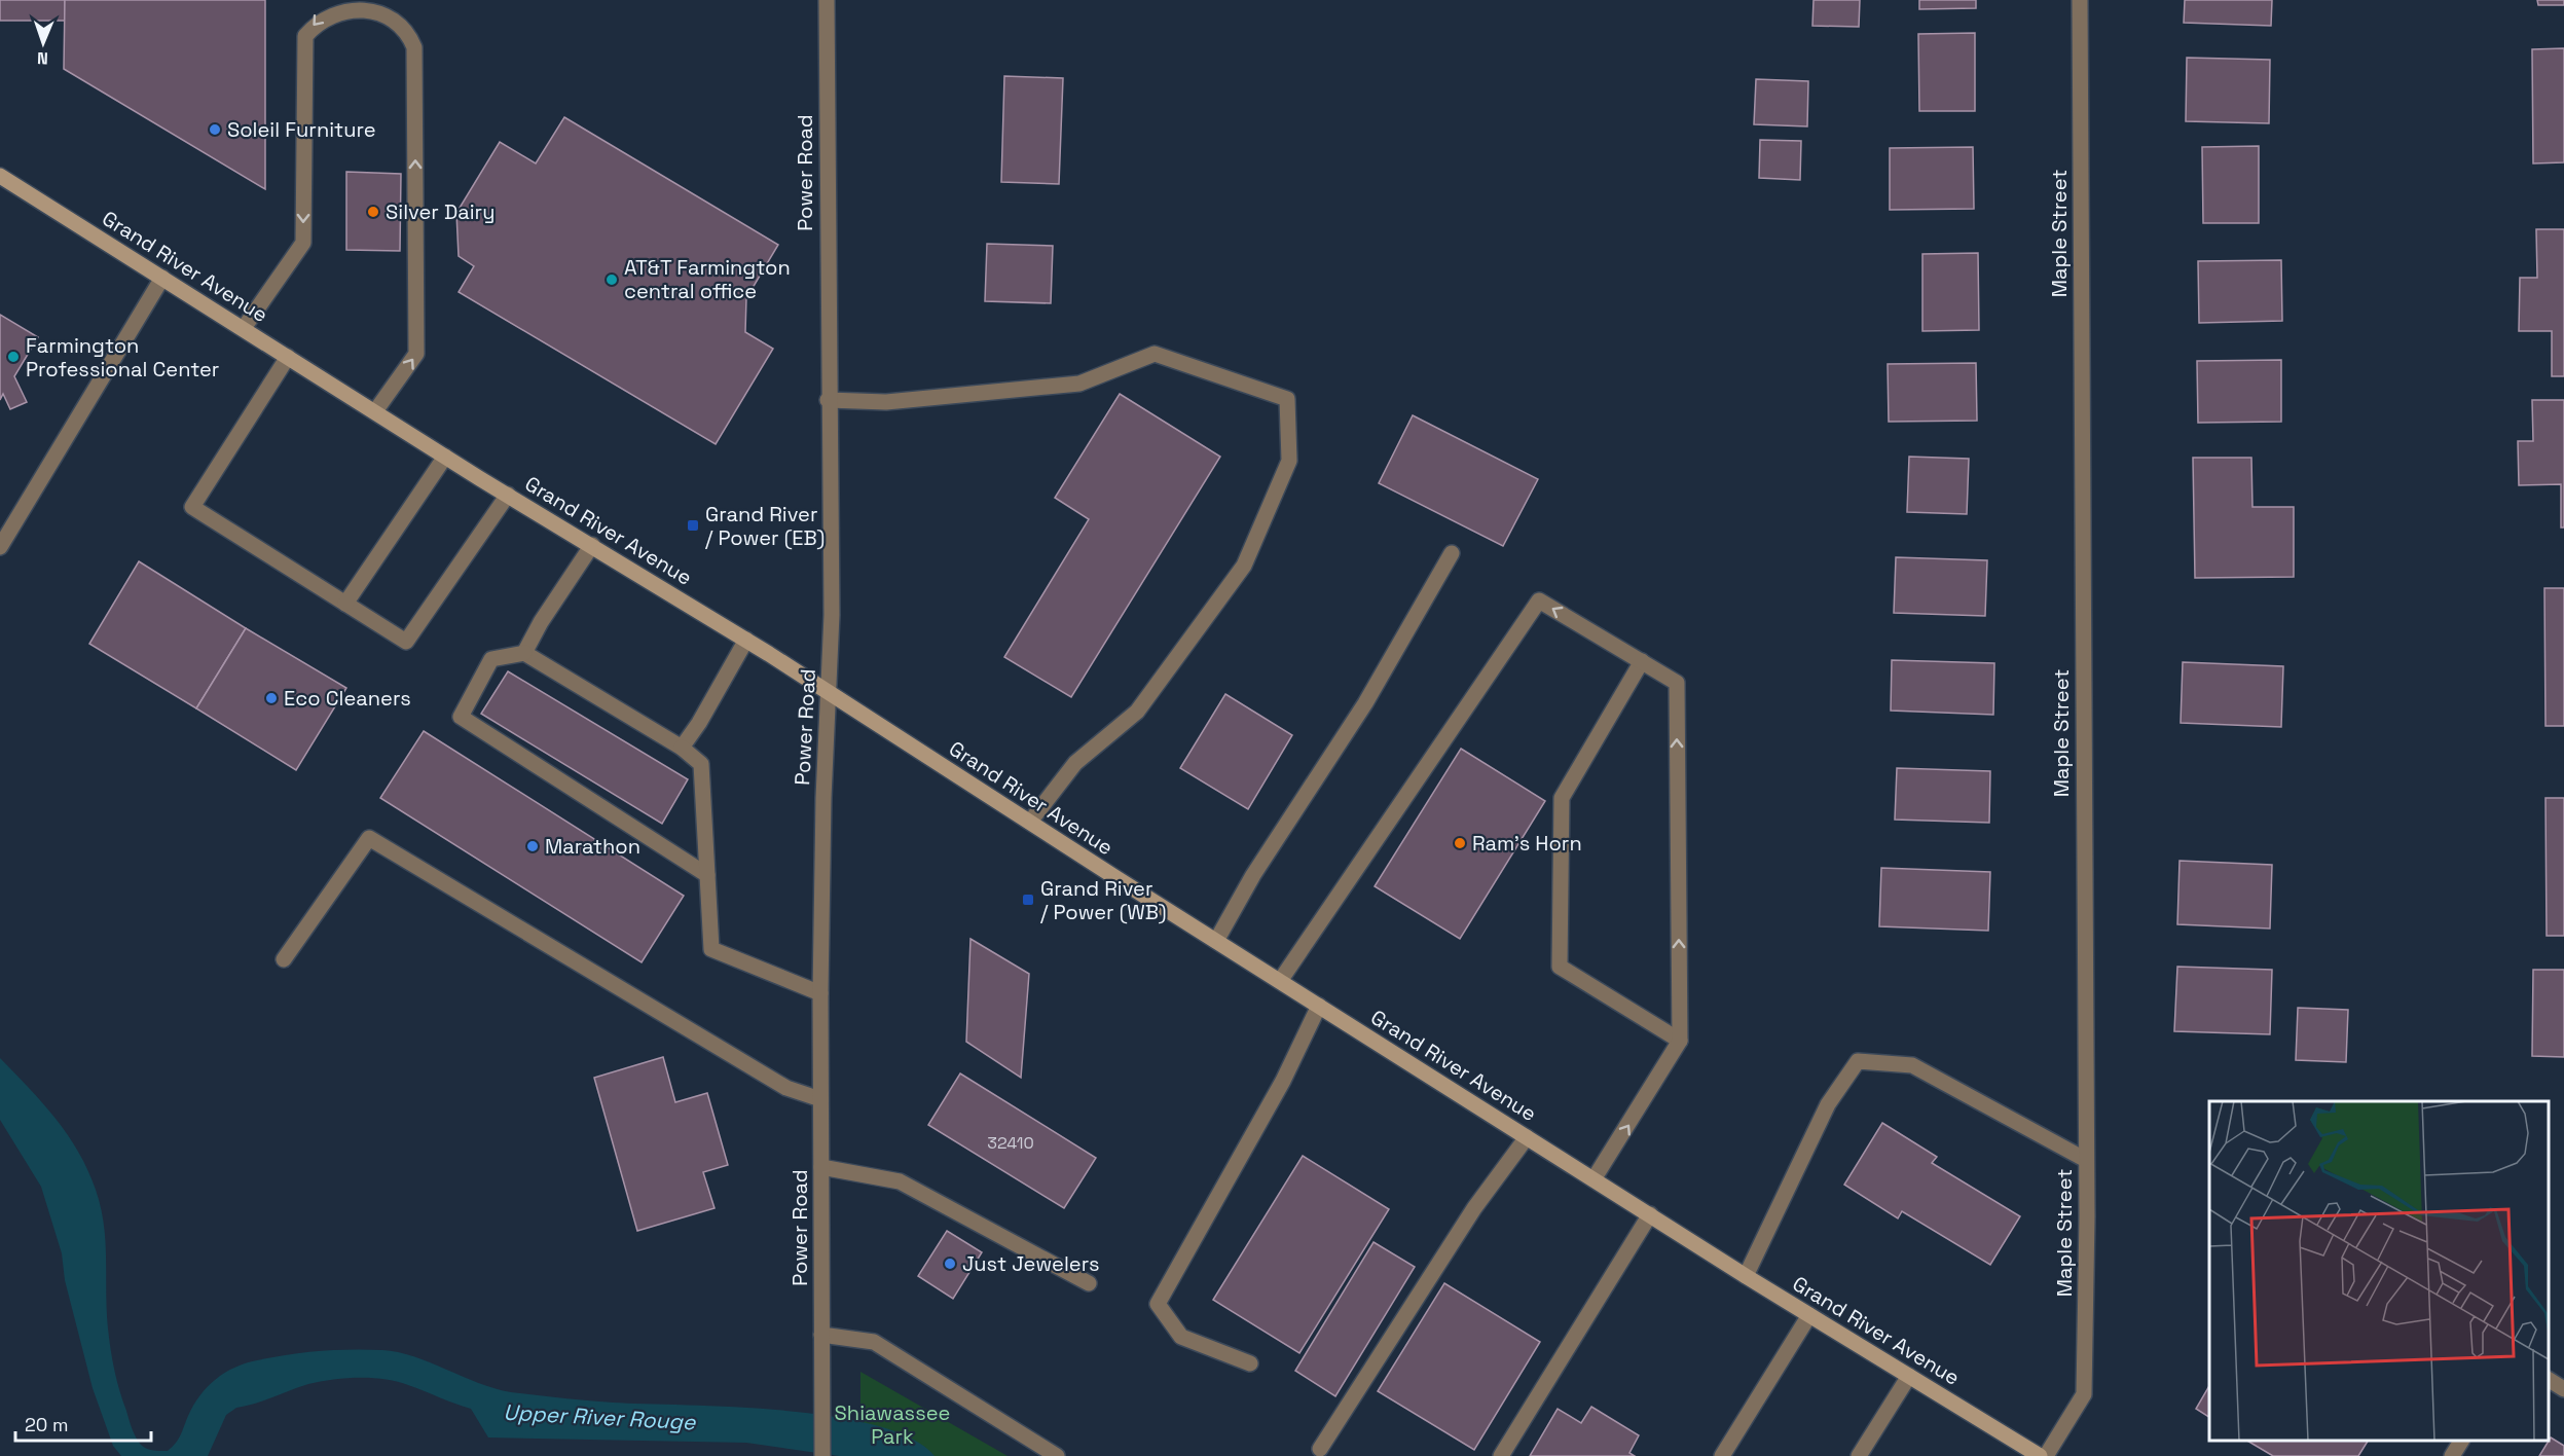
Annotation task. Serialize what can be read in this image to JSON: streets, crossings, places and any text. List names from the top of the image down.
{
  "streets": {
    "main road": ["Grand River Avenue"],
    "street": ["Power Road", "Maple Street"]
  },
  "crossings": [
    ["Power Road", "Grand River Avenue"]
  ],
  "water": ["Upper River Rouge"],
  "parks": ["Shiawassee Park"],
  "places": {
    "other": [
      "Soleil Furniture",
      "Silver Dairy",
      "AT&T Farmington central office",
      "Farmington Professional Center",
      "Eco Cleaners",
      "Ram's Horn",
      "Marathon",
      "Just Jewelers"
    ],
    "transit": ["Grand River / Power (EB)", "Grand River / Power (WB)"]
  },
  "house_numbers": ["32410"],
  "scale_bar": "20 m",
  "north": "bottom"
}
